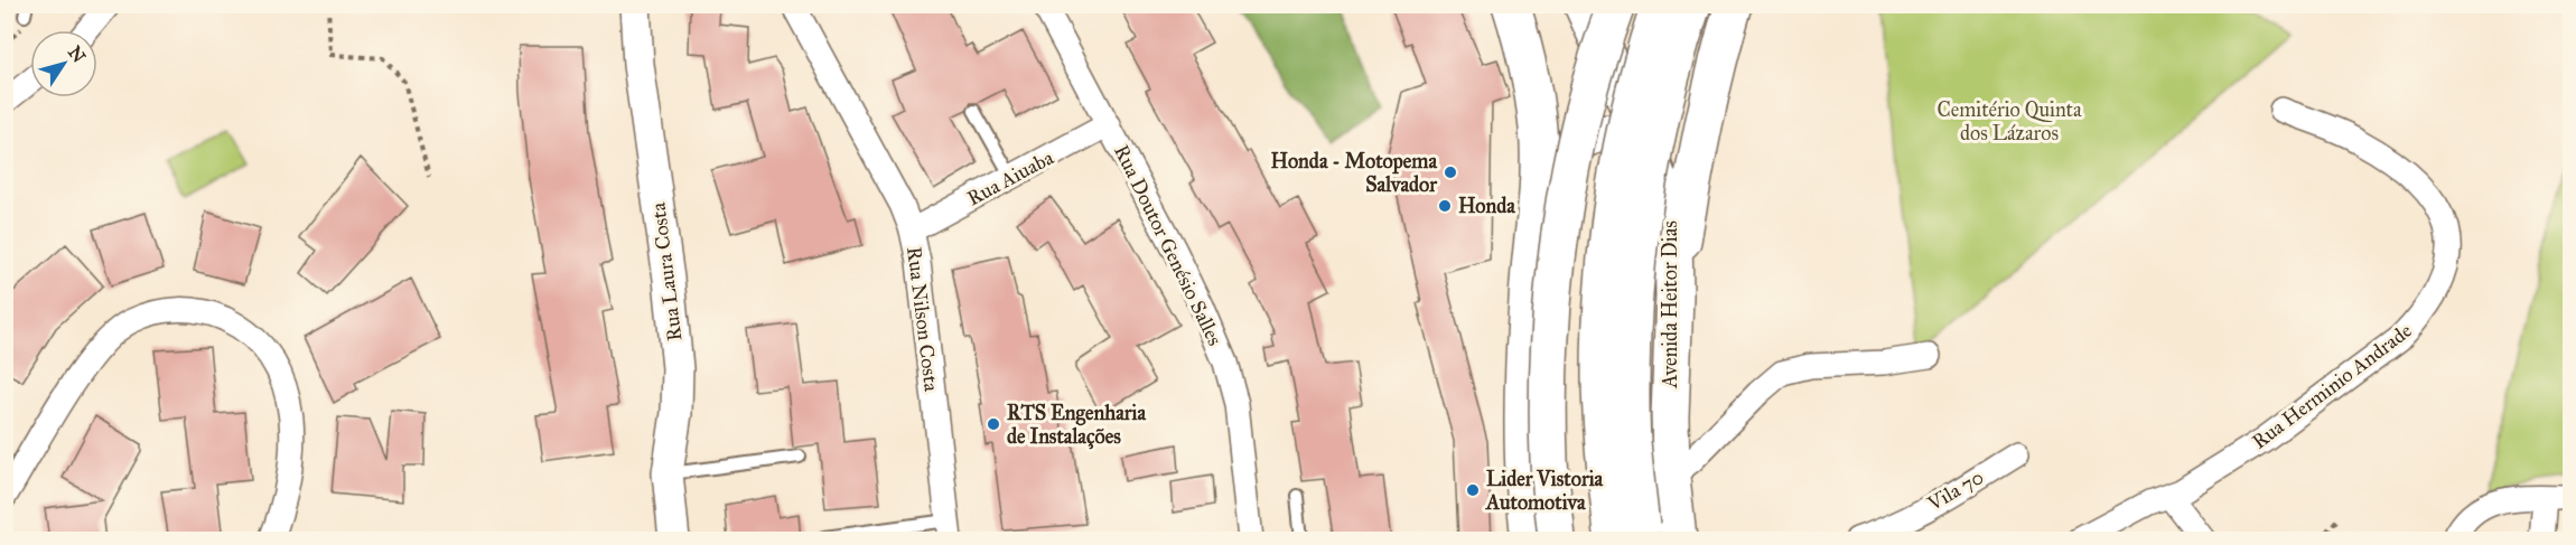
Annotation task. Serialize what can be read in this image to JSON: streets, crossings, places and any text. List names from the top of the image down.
{
  "streets": {
    "main road": ["Avenida Heitor Dias"],
    "street": [
      "Rua Aiuaba",
      "Rua Doutor Genésio Salles",
      "Rua Laura Costa",
      "Rua Nilson Costa",
      "Rua Herminio Andrade",
      "Vila 70"
    ]
  },
  "crossings": [
    ["Rua Aiuaba", "Rua Doutor Genésio Salles"],
    ["Rua Aiuaba", "Rua Nilson Costa"]
  ],
  "parks": ["Cemitério Quinta dos Lázaros"],
  "places": [
    "Honda - Motopema Salvador",
    "Honda",
    "RTS Engenharia de Instalações",
    "Lider Vistoria Automotiva"
  ],
  "north": "top right"
}
